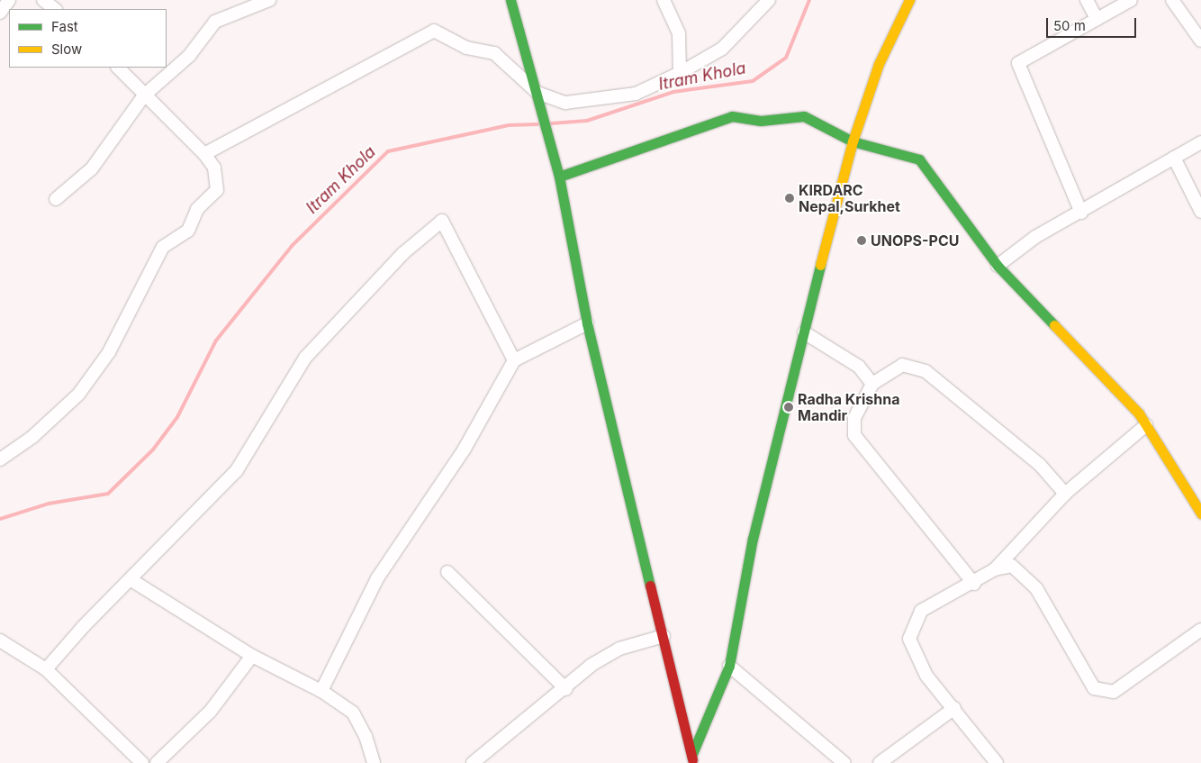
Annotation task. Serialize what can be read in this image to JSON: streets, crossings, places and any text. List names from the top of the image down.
{
  "water": ["Itram Khola"],
  "places": ["KIRDARC Nepal,Surkhet", "UNOPS-PCU", "Radha Krishna Mandir"],
  "legend": ["Fast", "Slow"],
  "scale_bar": "50 m"
}
